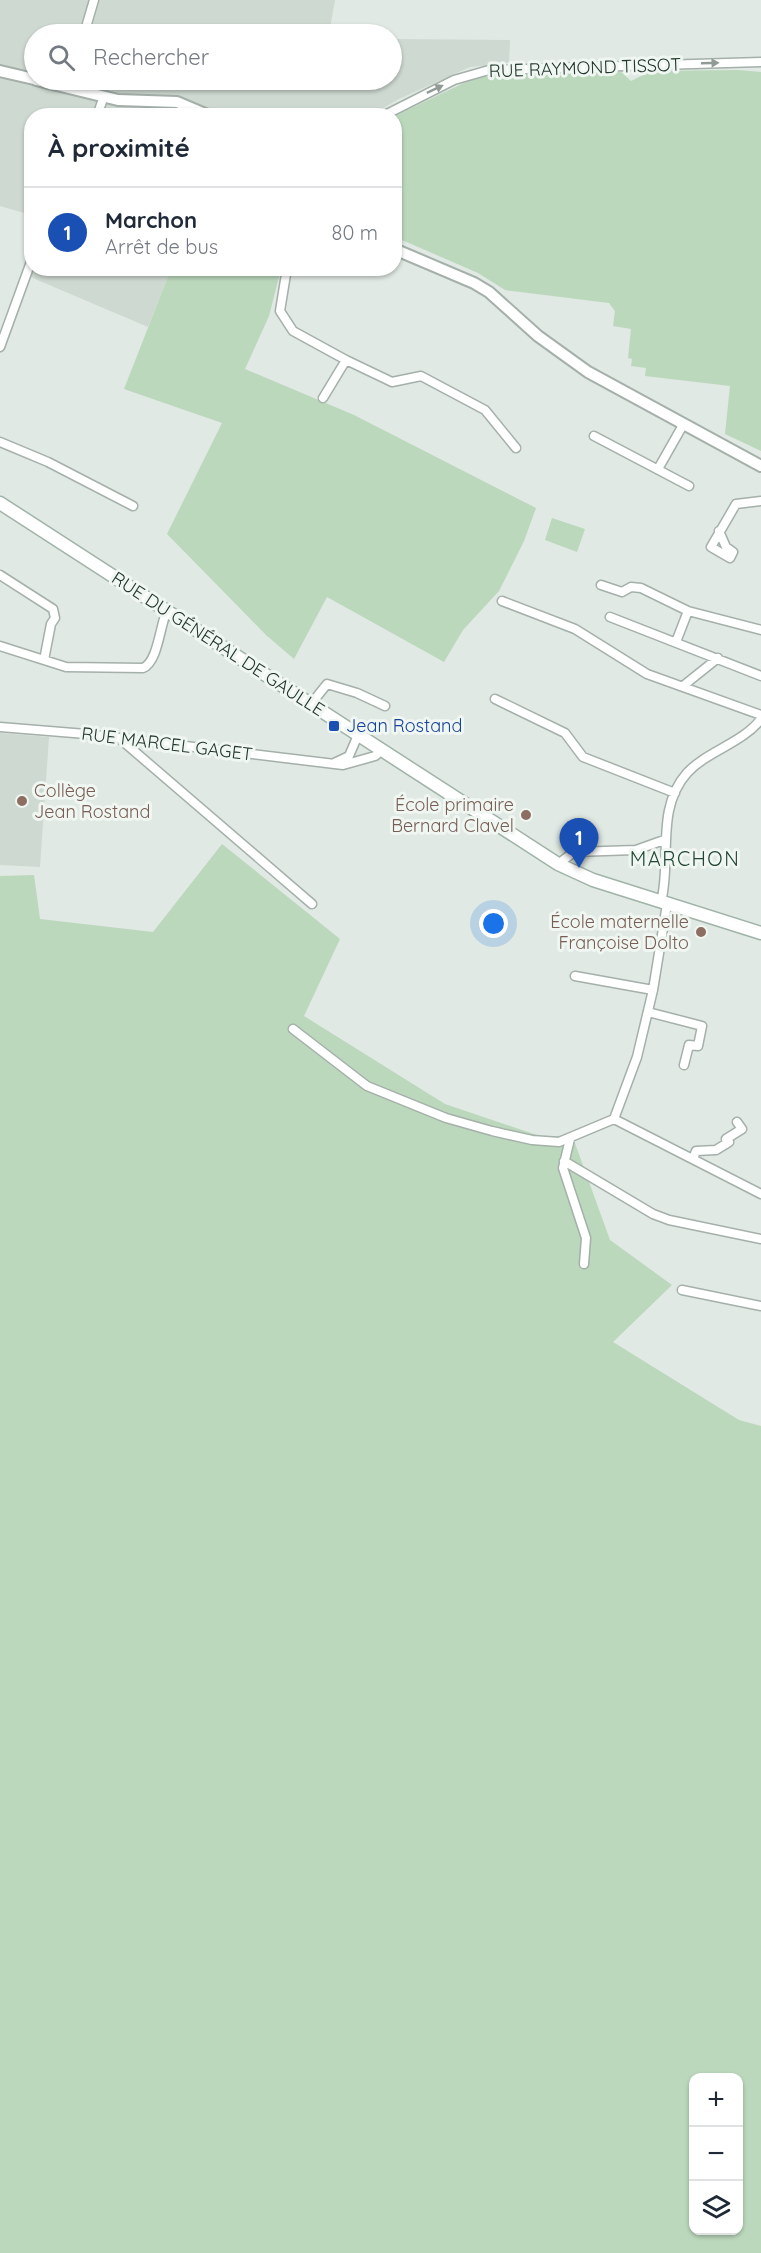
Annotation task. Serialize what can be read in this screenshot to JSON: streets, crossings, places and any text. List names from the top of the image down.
{
  "streets": {
    "main road": ["RUE DU GÉNÉRAL DE GAULLE"],
    "street": ["RUE RAYMOND TISSOT", "RUE MARCEL GAGET"]
  },
  "crossings": [
    ["RUE DU GÉNÉRAL DE GAULLE", "RUE MARCEL GAGET"]
  ],
  "one_way": ["RUE RAYMOND TISSOT"],
  "districts": ["MARCHON"],
  "places": {
    "transit": ["Jean Rostand"],
    "other": ["Collège Jean Rostand", "École primaire Bernard Clavel", "École maternelle Françoise Dolto"]
  },
  "page": {
    "search": "Rechercher",
    "heading": "À proximité",
    "list": [
      {
        "mark": "1",
        "name": "Marchon",
        "note": "Arrêt de bus",
        "value": "80 m"
      }
    ],
    "pins": "1",
    "map_buttons": ["+", "−"]
  }
}
